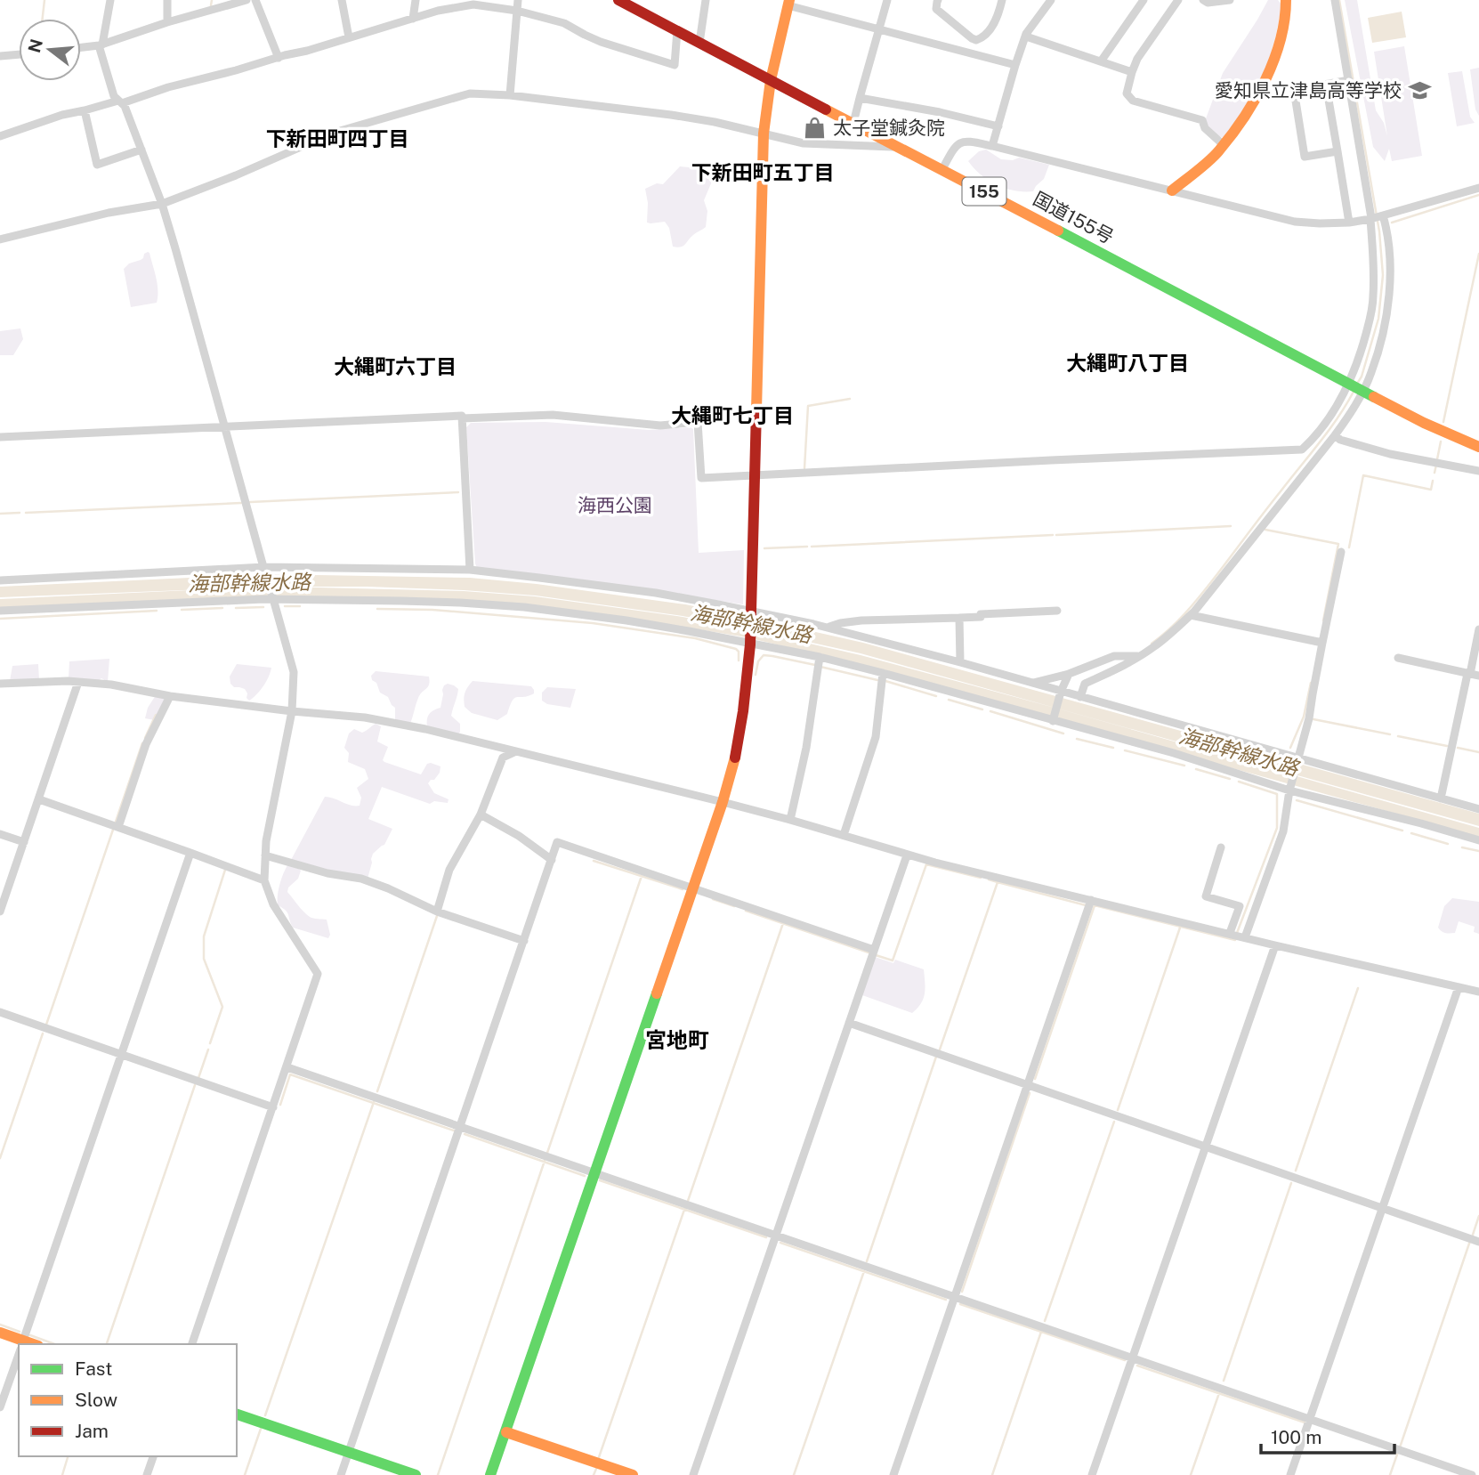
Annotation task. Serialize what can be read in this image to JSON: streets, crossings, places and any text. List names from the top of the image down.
{
  "streets": {
    "main road": ["155", "国道155号"]
  },
  "districts": [
    "下新田町四丁目",
    "下新田町五丁目",
    "大縄町八丁目",
    "大縄町六丁目",
    "大縄町七丁目",
    "宮地町"
  ],
  "water": ["海部幹線水路"],
  "parks": ["海西公園"],
  "places": {
    "school or university": ["愛知県立津島高等学校"],
    "shop": ["太子堂鍼灸院"]
  },
  "legend": ["Fast", "Slow", "Jam"],
  "scale_bar": "100 m",
  "north": "left"
}
